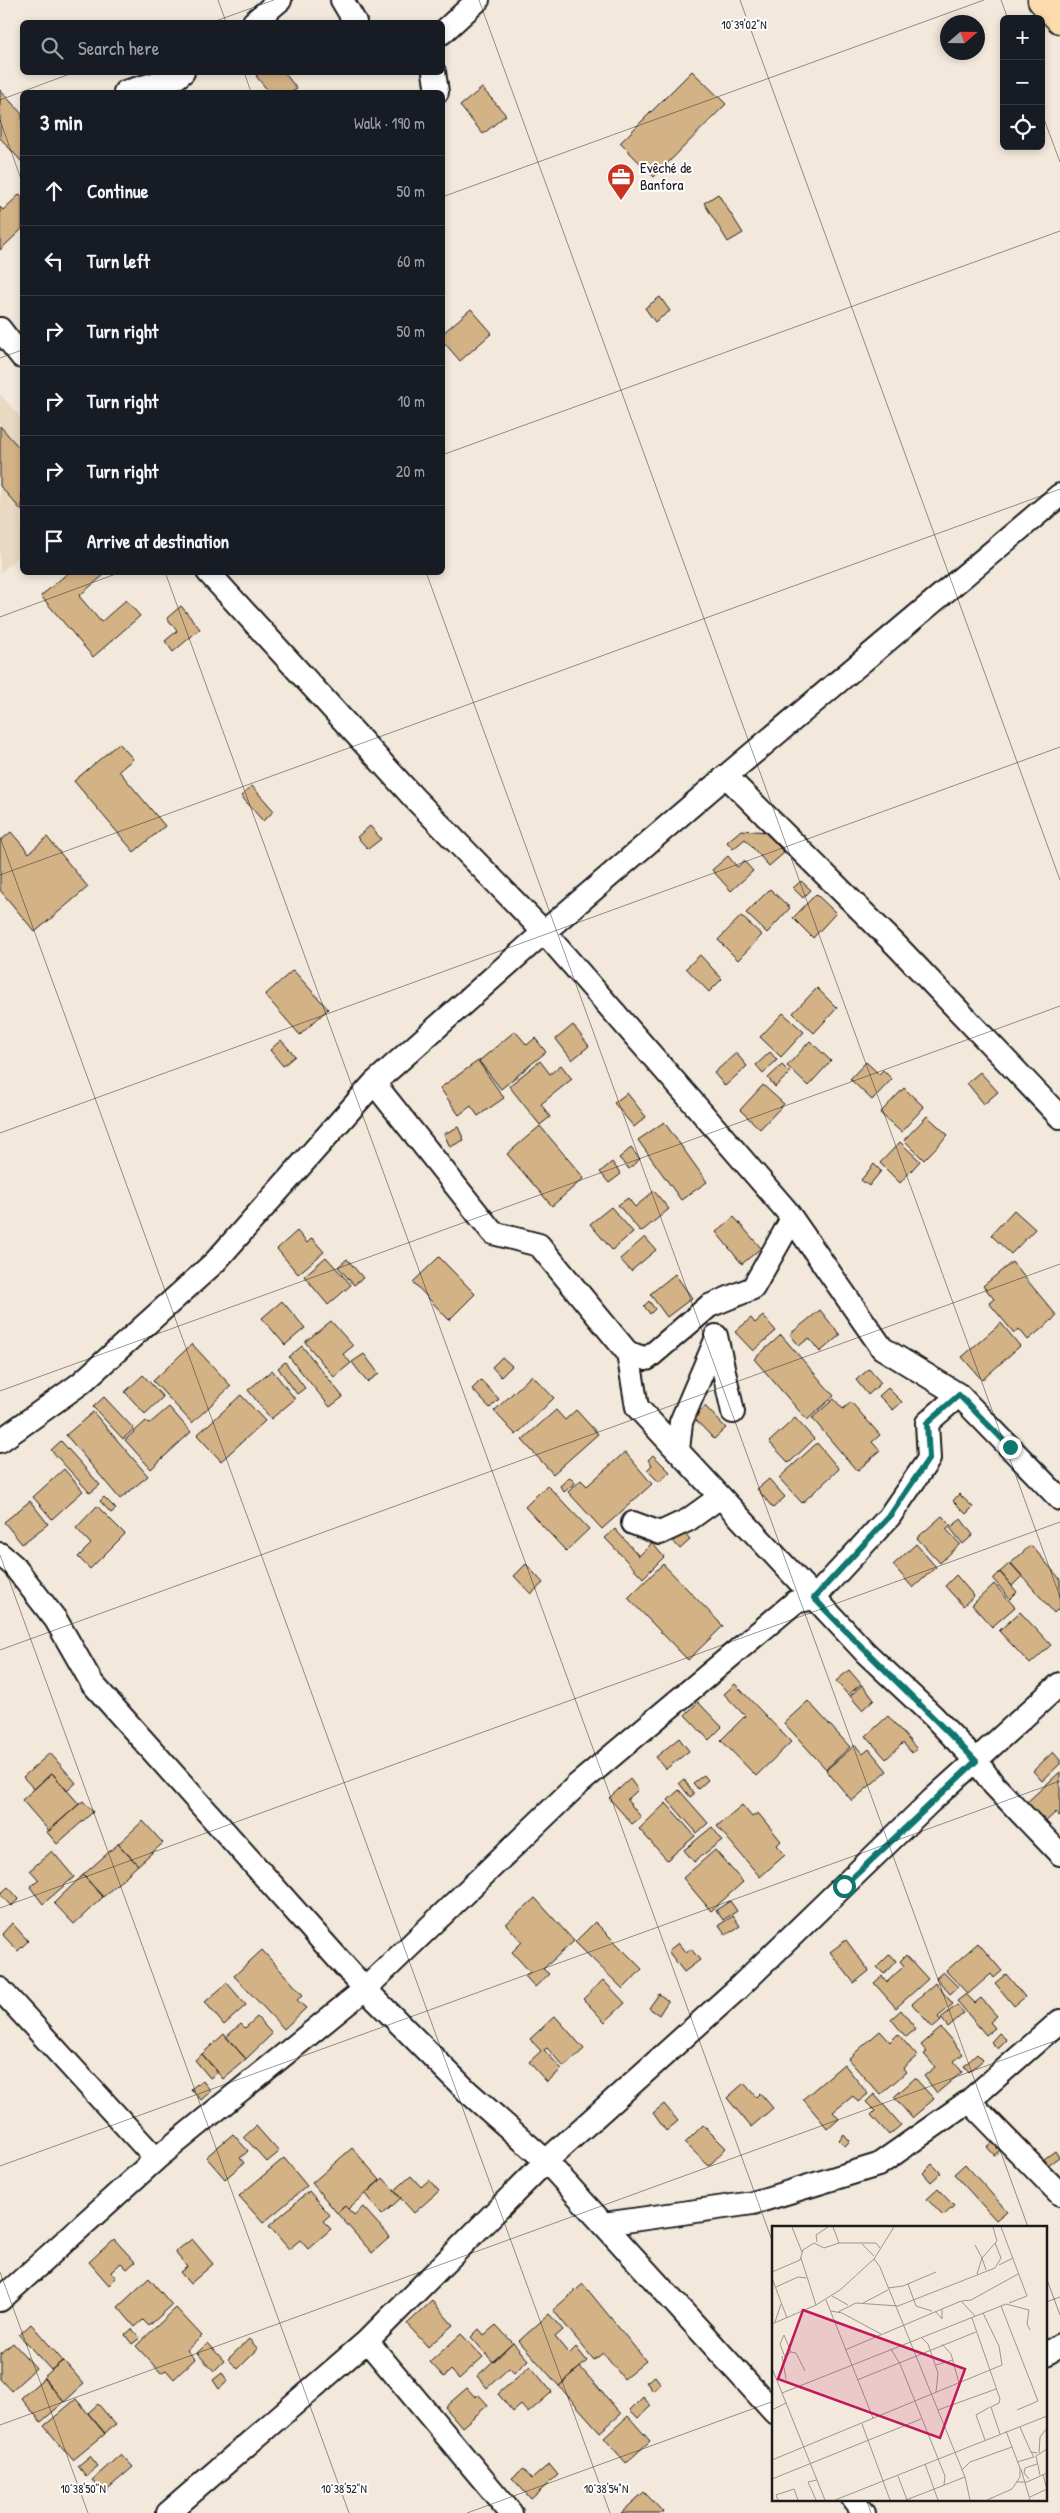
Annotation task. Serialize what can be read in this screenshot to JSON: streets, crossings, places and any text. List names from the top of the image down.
{
  "places": {
    "office": ["Evêché de Banfora"]
  },
  "north": "right",
  "page": {
    "map_buttons": ["+", "−"],
    "search": "Search here",
    "heading": ["3 min", "Walk · 190 m"],
    "list": [
      ["Continue", "50 m"],
      ["Turn left", "60 m"],
      ["Turn right", "50 m"],
      ["Turn right", "10 m"],
      ["Turn right", "20 m"],
      "Arrive at destination"
    ]
  },
  "coordinates": [
    "10°39'02\"N",
    "10°38'50\"N",
    "10°38'52\"N",
    "10°38'54\"N"
  ]
}
